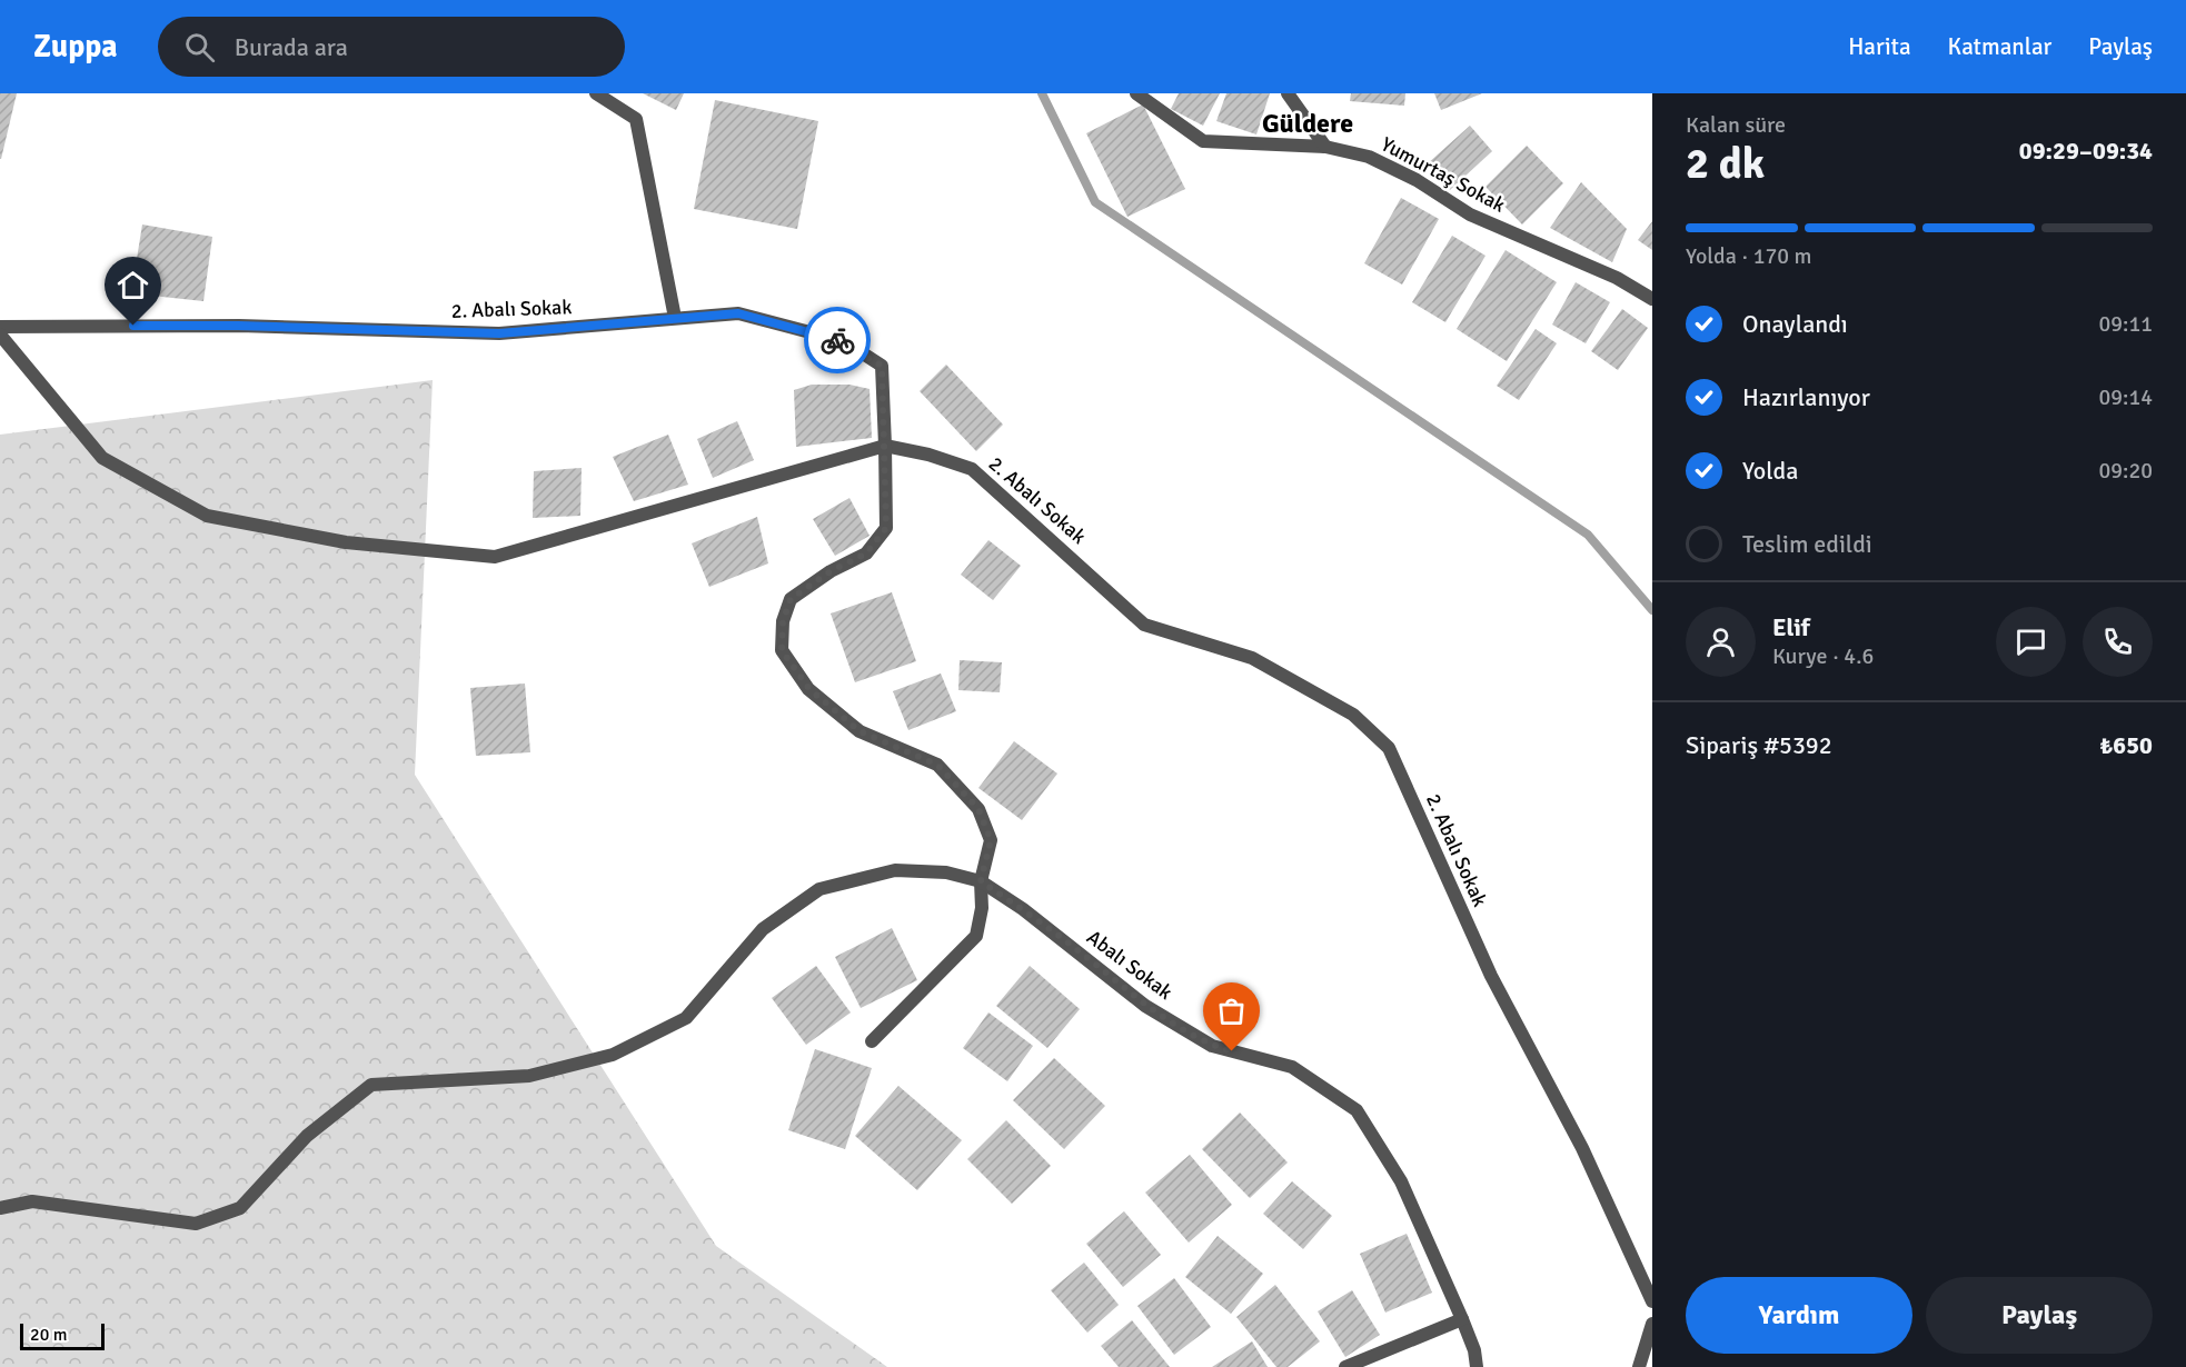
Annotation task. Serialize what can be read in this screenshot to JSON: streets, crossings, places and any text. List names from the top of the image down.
{
  "streets": {
    "street": ["Yumurtaş Sokak", "2. Abalı Sokak", "Abalı Sokak"]
  },
  "districts": ["Güldere"],
  "scale_bar": "20 m",
  "page": {
    "header": "Zuppa",
    "search": "Burada ara",
    "nav": ["Harita", "Katmanlar", "Paylaş"],
    "heading": ["2 dk", "Kalan süre", "09:29–09:34"],
    "panel": [
      "Elif",
      "Kurye · 4.6",
      "Sipariş #5392",
      "₺650"
    ],
    "bar": "Yolda · 170 m",
    "list": [
      ["Onaylandı", "09:11"],
      ["Hazırlanıyor", "09:14"],
      ["Yolda", "09:20"],
      "Teslim edildi"
    ],
    "buttons": ["Yardım", "Paylaş"],
    "scale": "20 m"
  }
}
